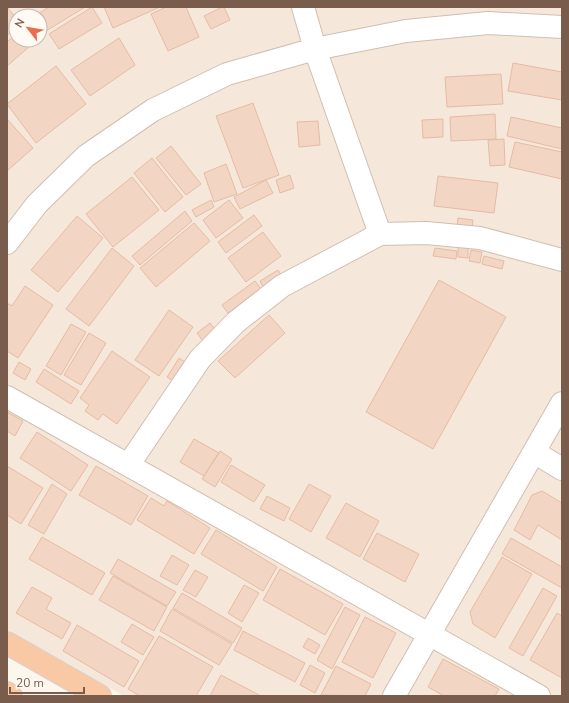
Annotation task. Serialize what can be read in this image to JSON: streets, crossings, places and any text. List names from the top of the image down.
{
  "scale_bar": "20 m",
  "north": "top left"
}
